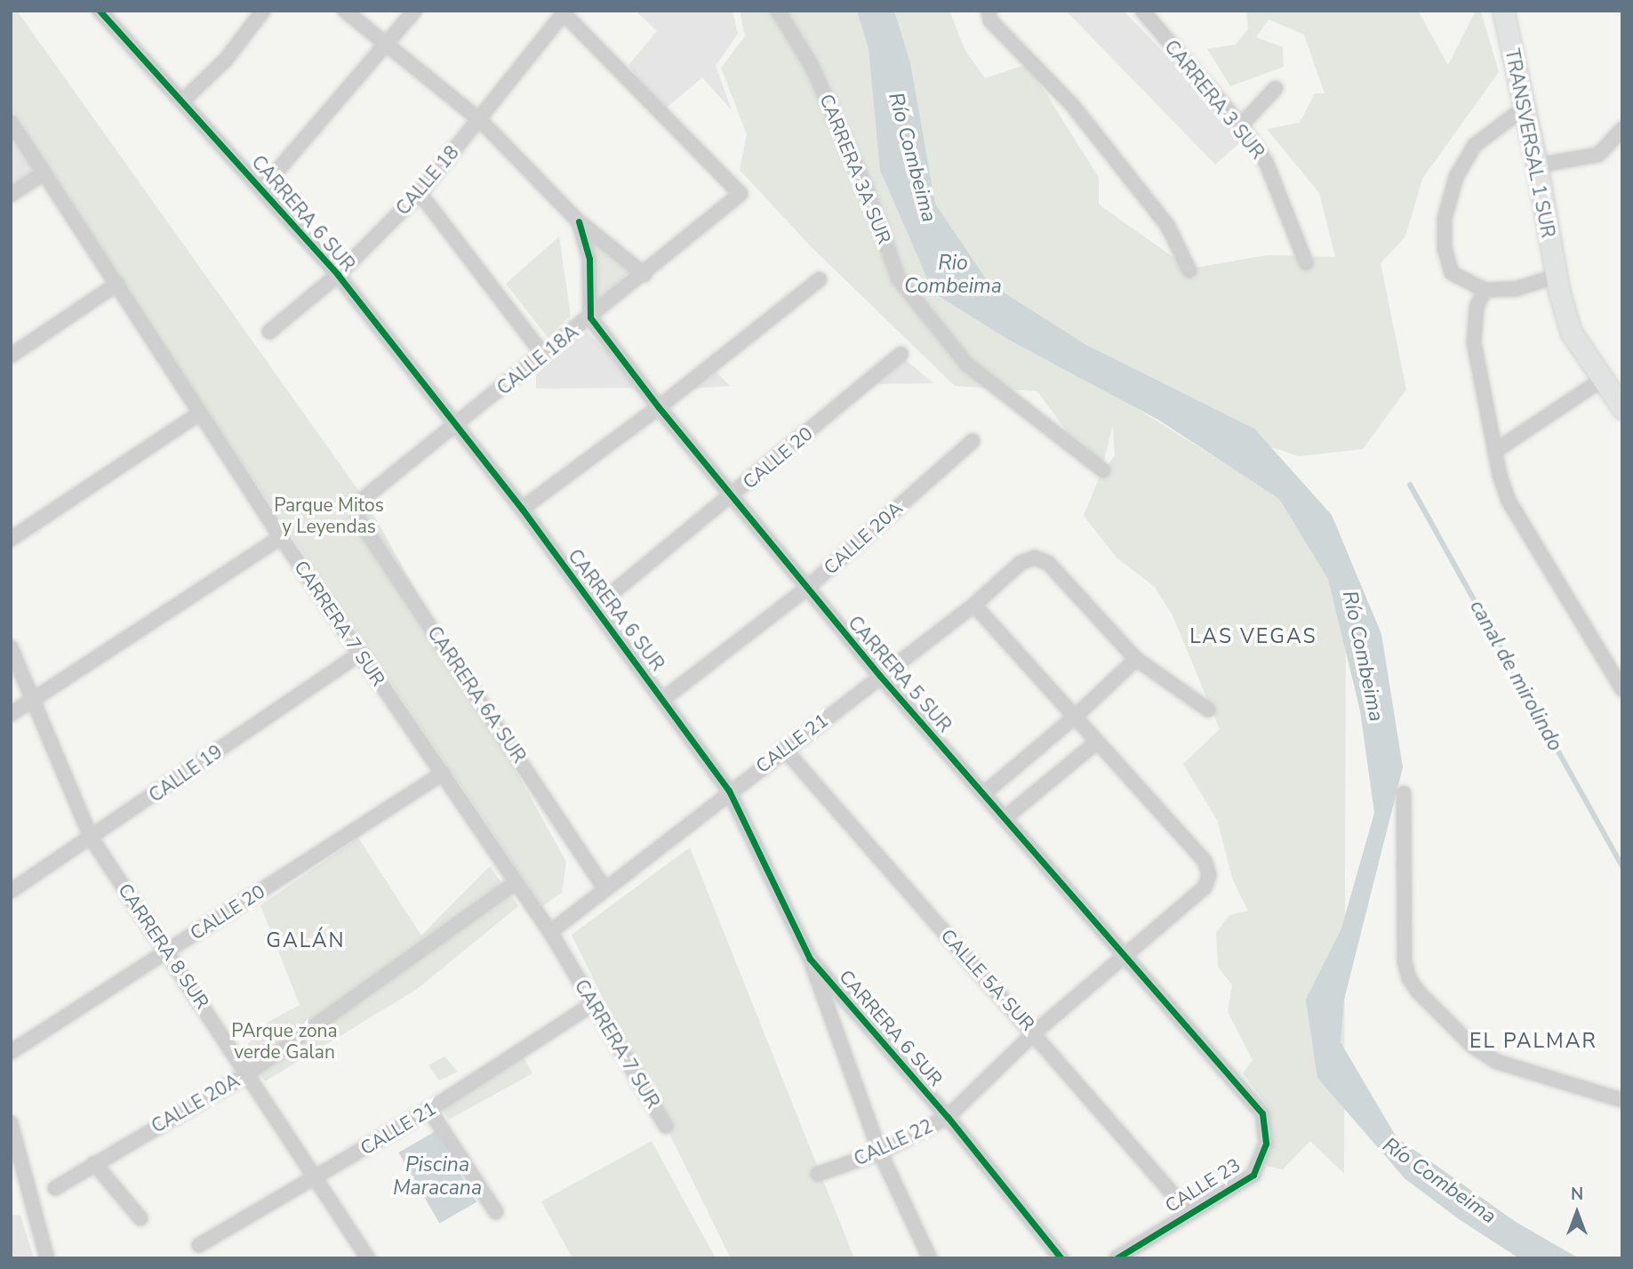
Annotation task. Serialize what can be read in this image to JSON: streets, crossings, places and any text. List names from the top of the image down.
{
  "streets": {
    "street": [
      "CARRERA 3 SUR",
      "TRANSVERSAL 1 SUR",
      "CARRERA 3A SUR",
      "CALLE 18",
      "CARRERA 6 SUR",
      "CALLE 18A",
      "CALLE 20",
      "CALLE 20A",
      "CARRERA 7 SUR",
      "CARRERA 5 SUR",
      "CARRERA 6A SUR",
      "CALLE 21",
      "CALLE 19",
      "CARRERA 8 SUR",
      "CALLE 5A SUR",
      "CALLE 22",
      "CALLE 23"
    ]
  },
  "crossings": [
    ["CALLE 18", "CARRERA 6 SUR"],
    ["CALLE 18", "CALLE 18A"],
    ["CARRERA 6 SUR", "CALLE 18A"],
    ["CARRERA 6 SUR", "CALLE 20"],
    ["CARRERA 6 SUR", "CALLE 20A"],
    ["CARRERA 6 SUR", "CALLE 21"],
    ["CARRERA 6 SUR", "CALLE 22"],
    ["CALLE 18A", "CARRERA 5 SUR"],
    ["CALLE 18A", "CARRERA 6A SUR"],
    ["CALLE 20", "CARRERA 7 SUR"],
    ["CALLE 20", "CARRERA 5 SUR"],
    ["CALLE 20", "CARRERA 8 SUR"],
    ["CALLE 20A", "CARRERA 7 SUR"],
    ["CALLE 20A", "CARRERA 5 SUR"],
    ["CALLE 20A", "CARRERA 8 SUR"],
    ["CARRERA 7 SUR", "CALLE 21"],
    ["CARRERA 7 SUR", "CALLE 19"],
    ["CARRERA 5 SUR", "CALLE 21"],
    ["CARRERA 5 SUR", "CALLE 22"],
    ["CARRERA 5 SUR", "CALLE 23"],
    ["CARRERA 6A SUR", "CALLE 21"],
    ["CALLE 21", "CARRERA 8 SUR"],
    ["CALLE 21", "CALLE 5A SUR"],
    ["CALLE 19", "CARRERA 8 SUR"],
    ["CALLE 5A SUR", "CALLE 22"],
    ["CALLE 5A SUR", "CALLE 23"]
  ],
  "districts": ["LAS VEGAS", "GALÁN", "EL PALMAR"],
  "water": [
    "Río Combeima",
    "Rio Combeima",
    "canal de mirolindo",
    "Piscina Maracana"
  ],
  "parks": ["Parque Mitos y Leyendas", "PArque zona verde Galan"],
  "north": "top"
}
